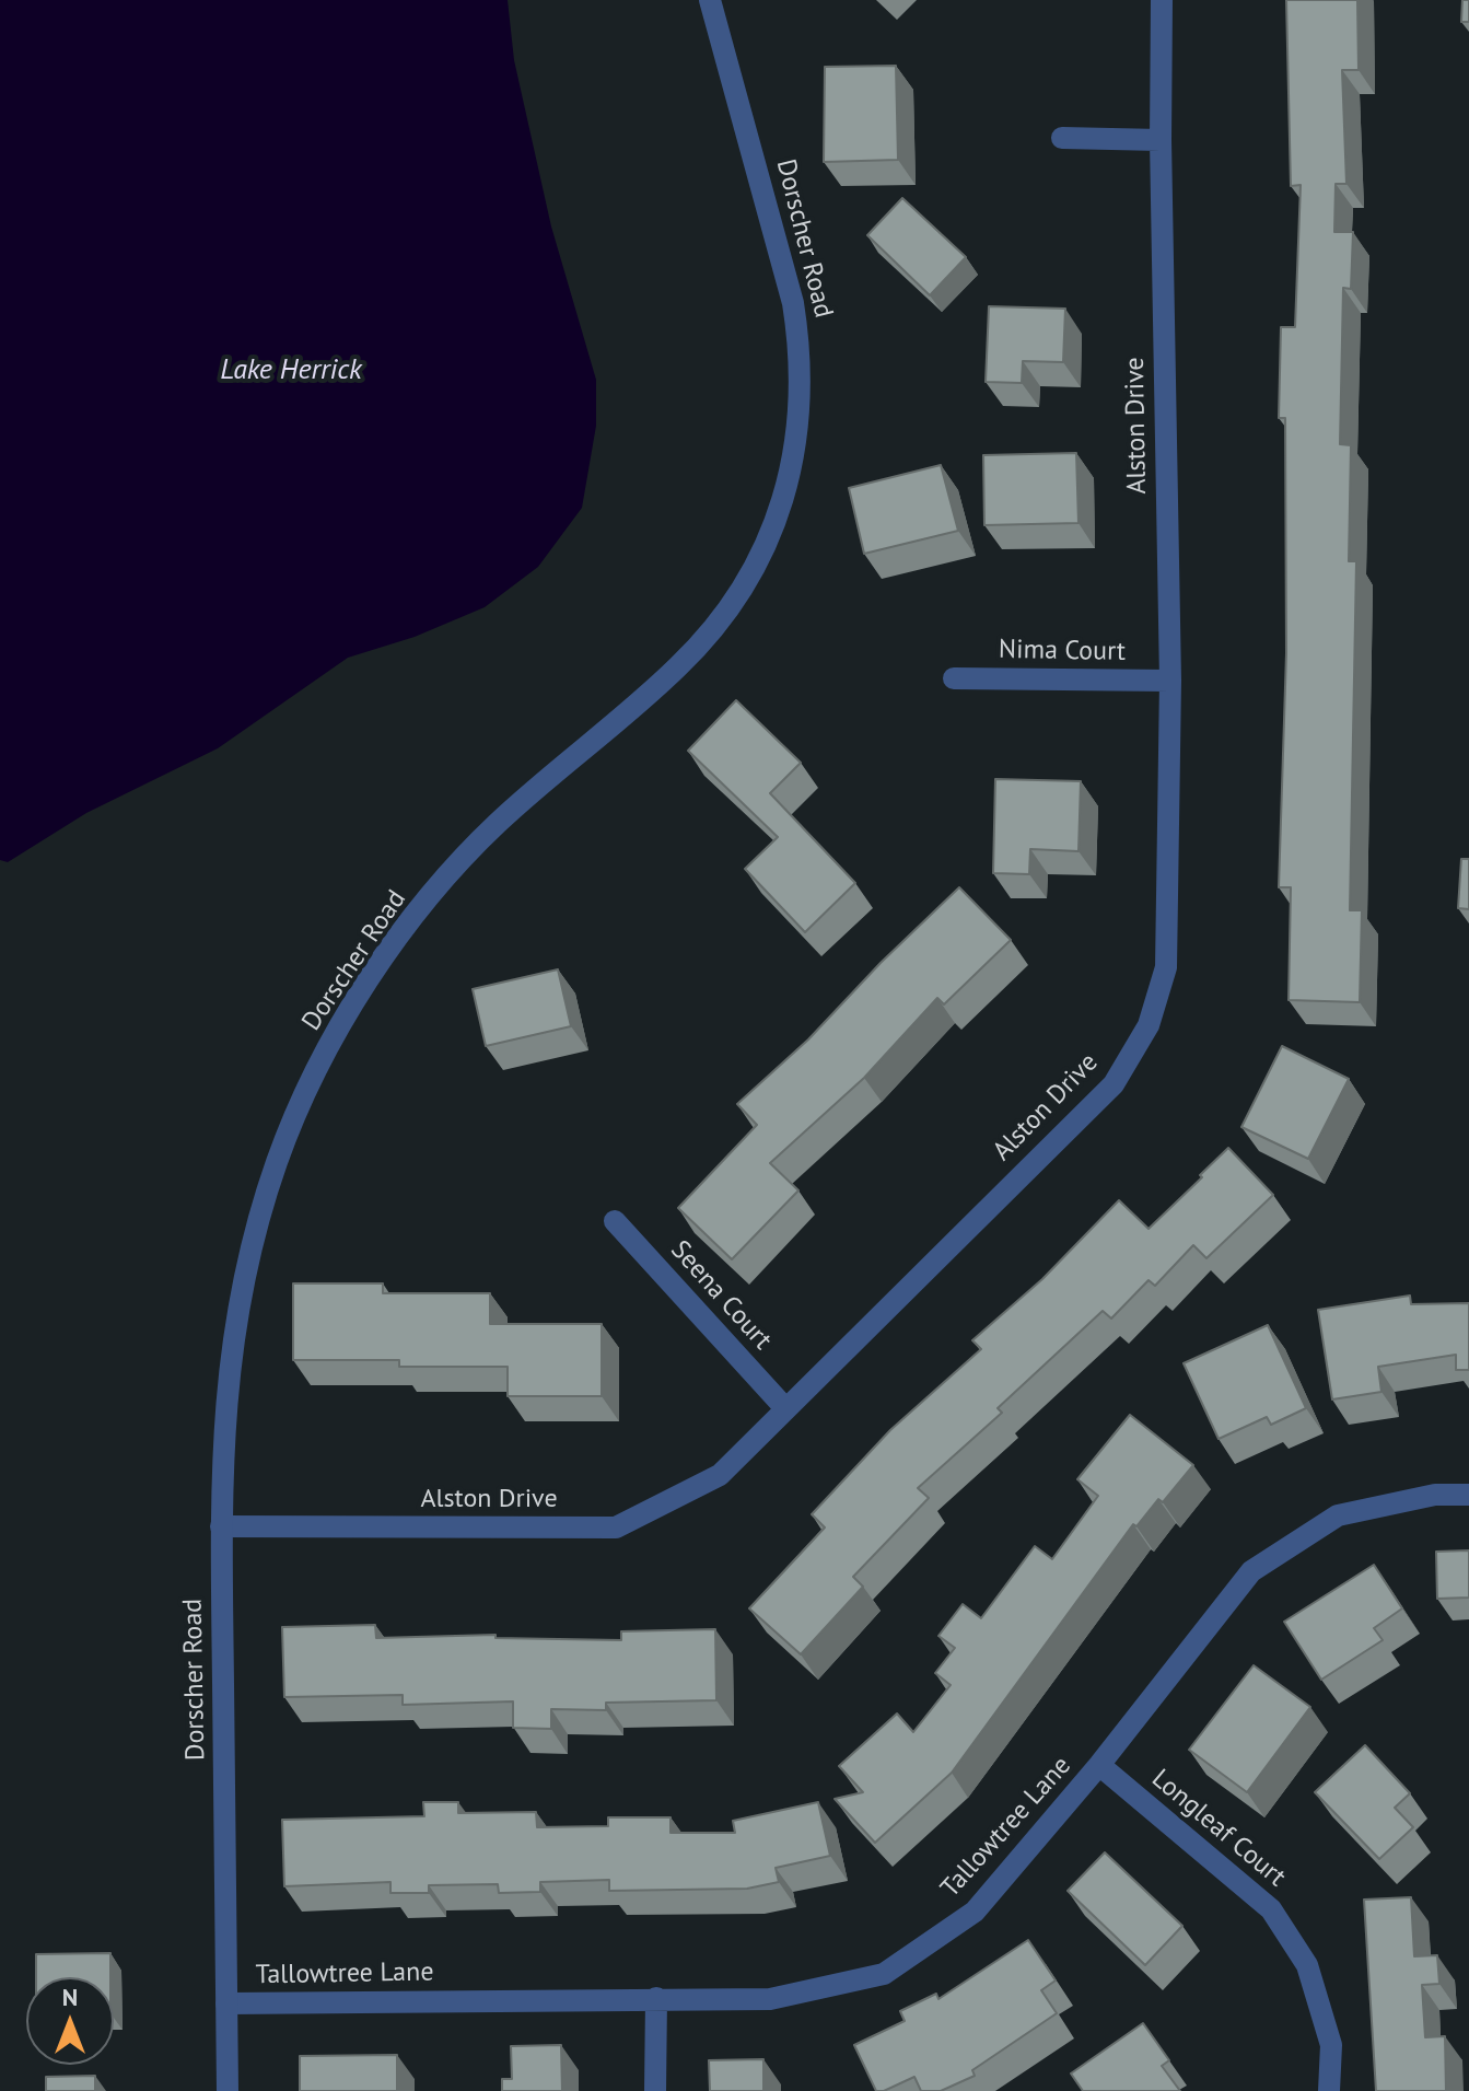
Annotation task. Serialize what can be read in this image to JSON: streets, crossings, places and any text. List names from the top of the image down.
{
  "streets": {
    "street": [
      "Dorscher Road",
      "Alston Drive",
      "Nima Court",
      "Seena Court",
      "Tallowtree Lane",
      "Longleaf Court"
    ]
  },
  "crossings": [
    ["Dorscher Road", "Alston Drive"],
    ["Dorscher Road", "Tallowtree Lane"],
    ["Alston Drive", "Nima Court"],
    ["Alston Drive", "Seena Court"],
    ["Tallowtree Lane", "Longleaf Court"]
  ],
  "water": ["Lake Herrick"],
  "north": "top"
}
